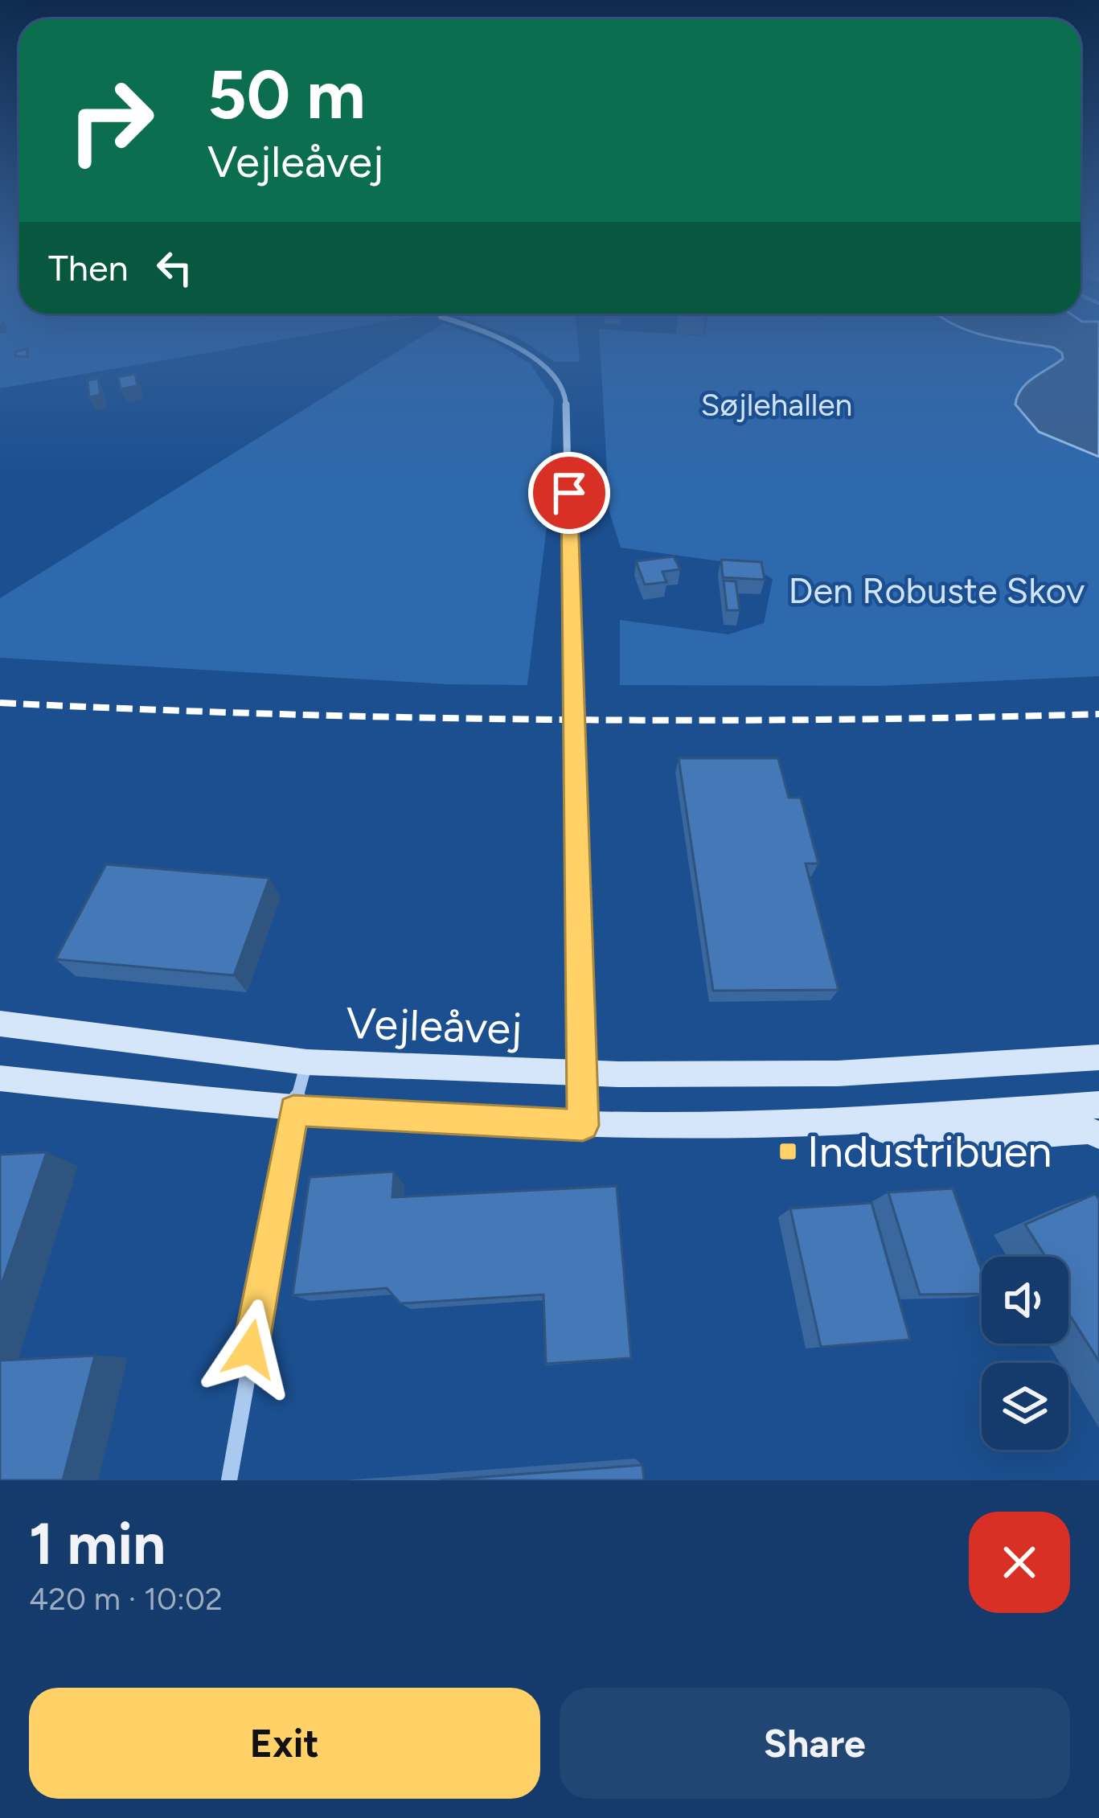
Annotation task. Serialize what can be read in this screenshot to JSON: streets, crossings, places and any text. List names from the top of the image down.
{
  "streets": {
    "street": ["Vejleåvej"]
  },
  "parks": ["Søjlehallen", "Den Robuste Skov"],
  "places": {
    "transit": ["Industribuen"]
  },
  "page": {
    "turn": ["50 m", "Vejleåvej"],
    "then": "Then",
    "heading": ["1 min", "420 m · 10:02"],
    "buttons": ["Exit", "Share"]
  }
}
